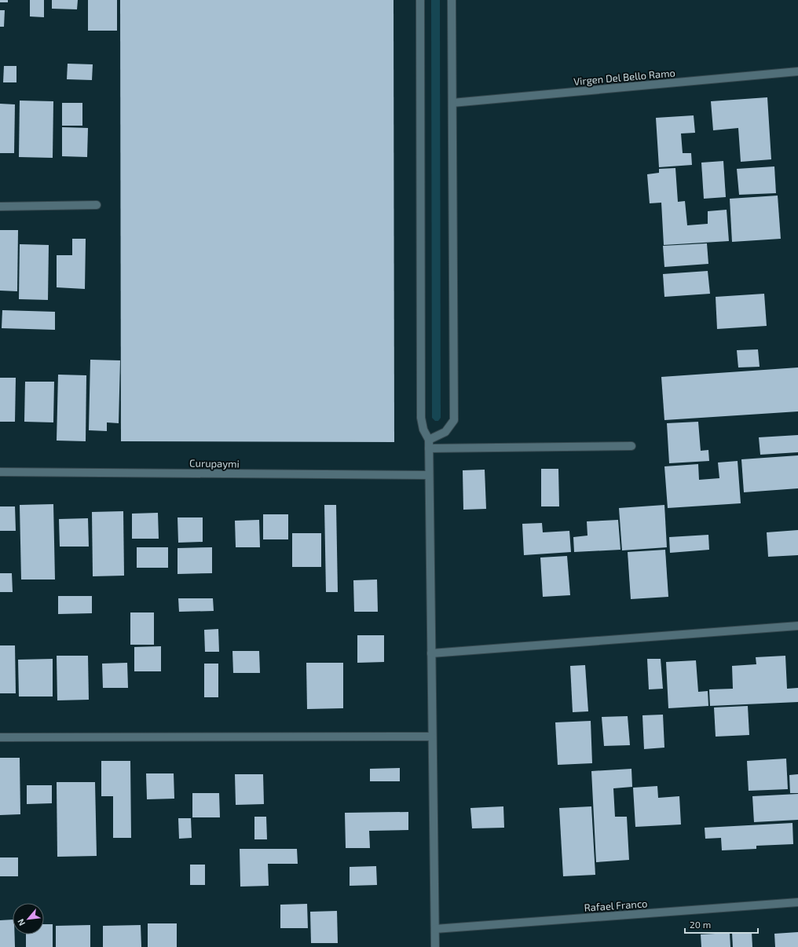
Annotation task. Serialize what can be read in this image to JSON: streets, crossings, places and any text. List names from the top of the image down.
{
  "streets": {
    "street": ["Virgen Del Bello Ramo", "Curupaymi", "Rafael Franco"]
  },
  "scale_bar": "20 m",
  "north": "bottom left"
}
